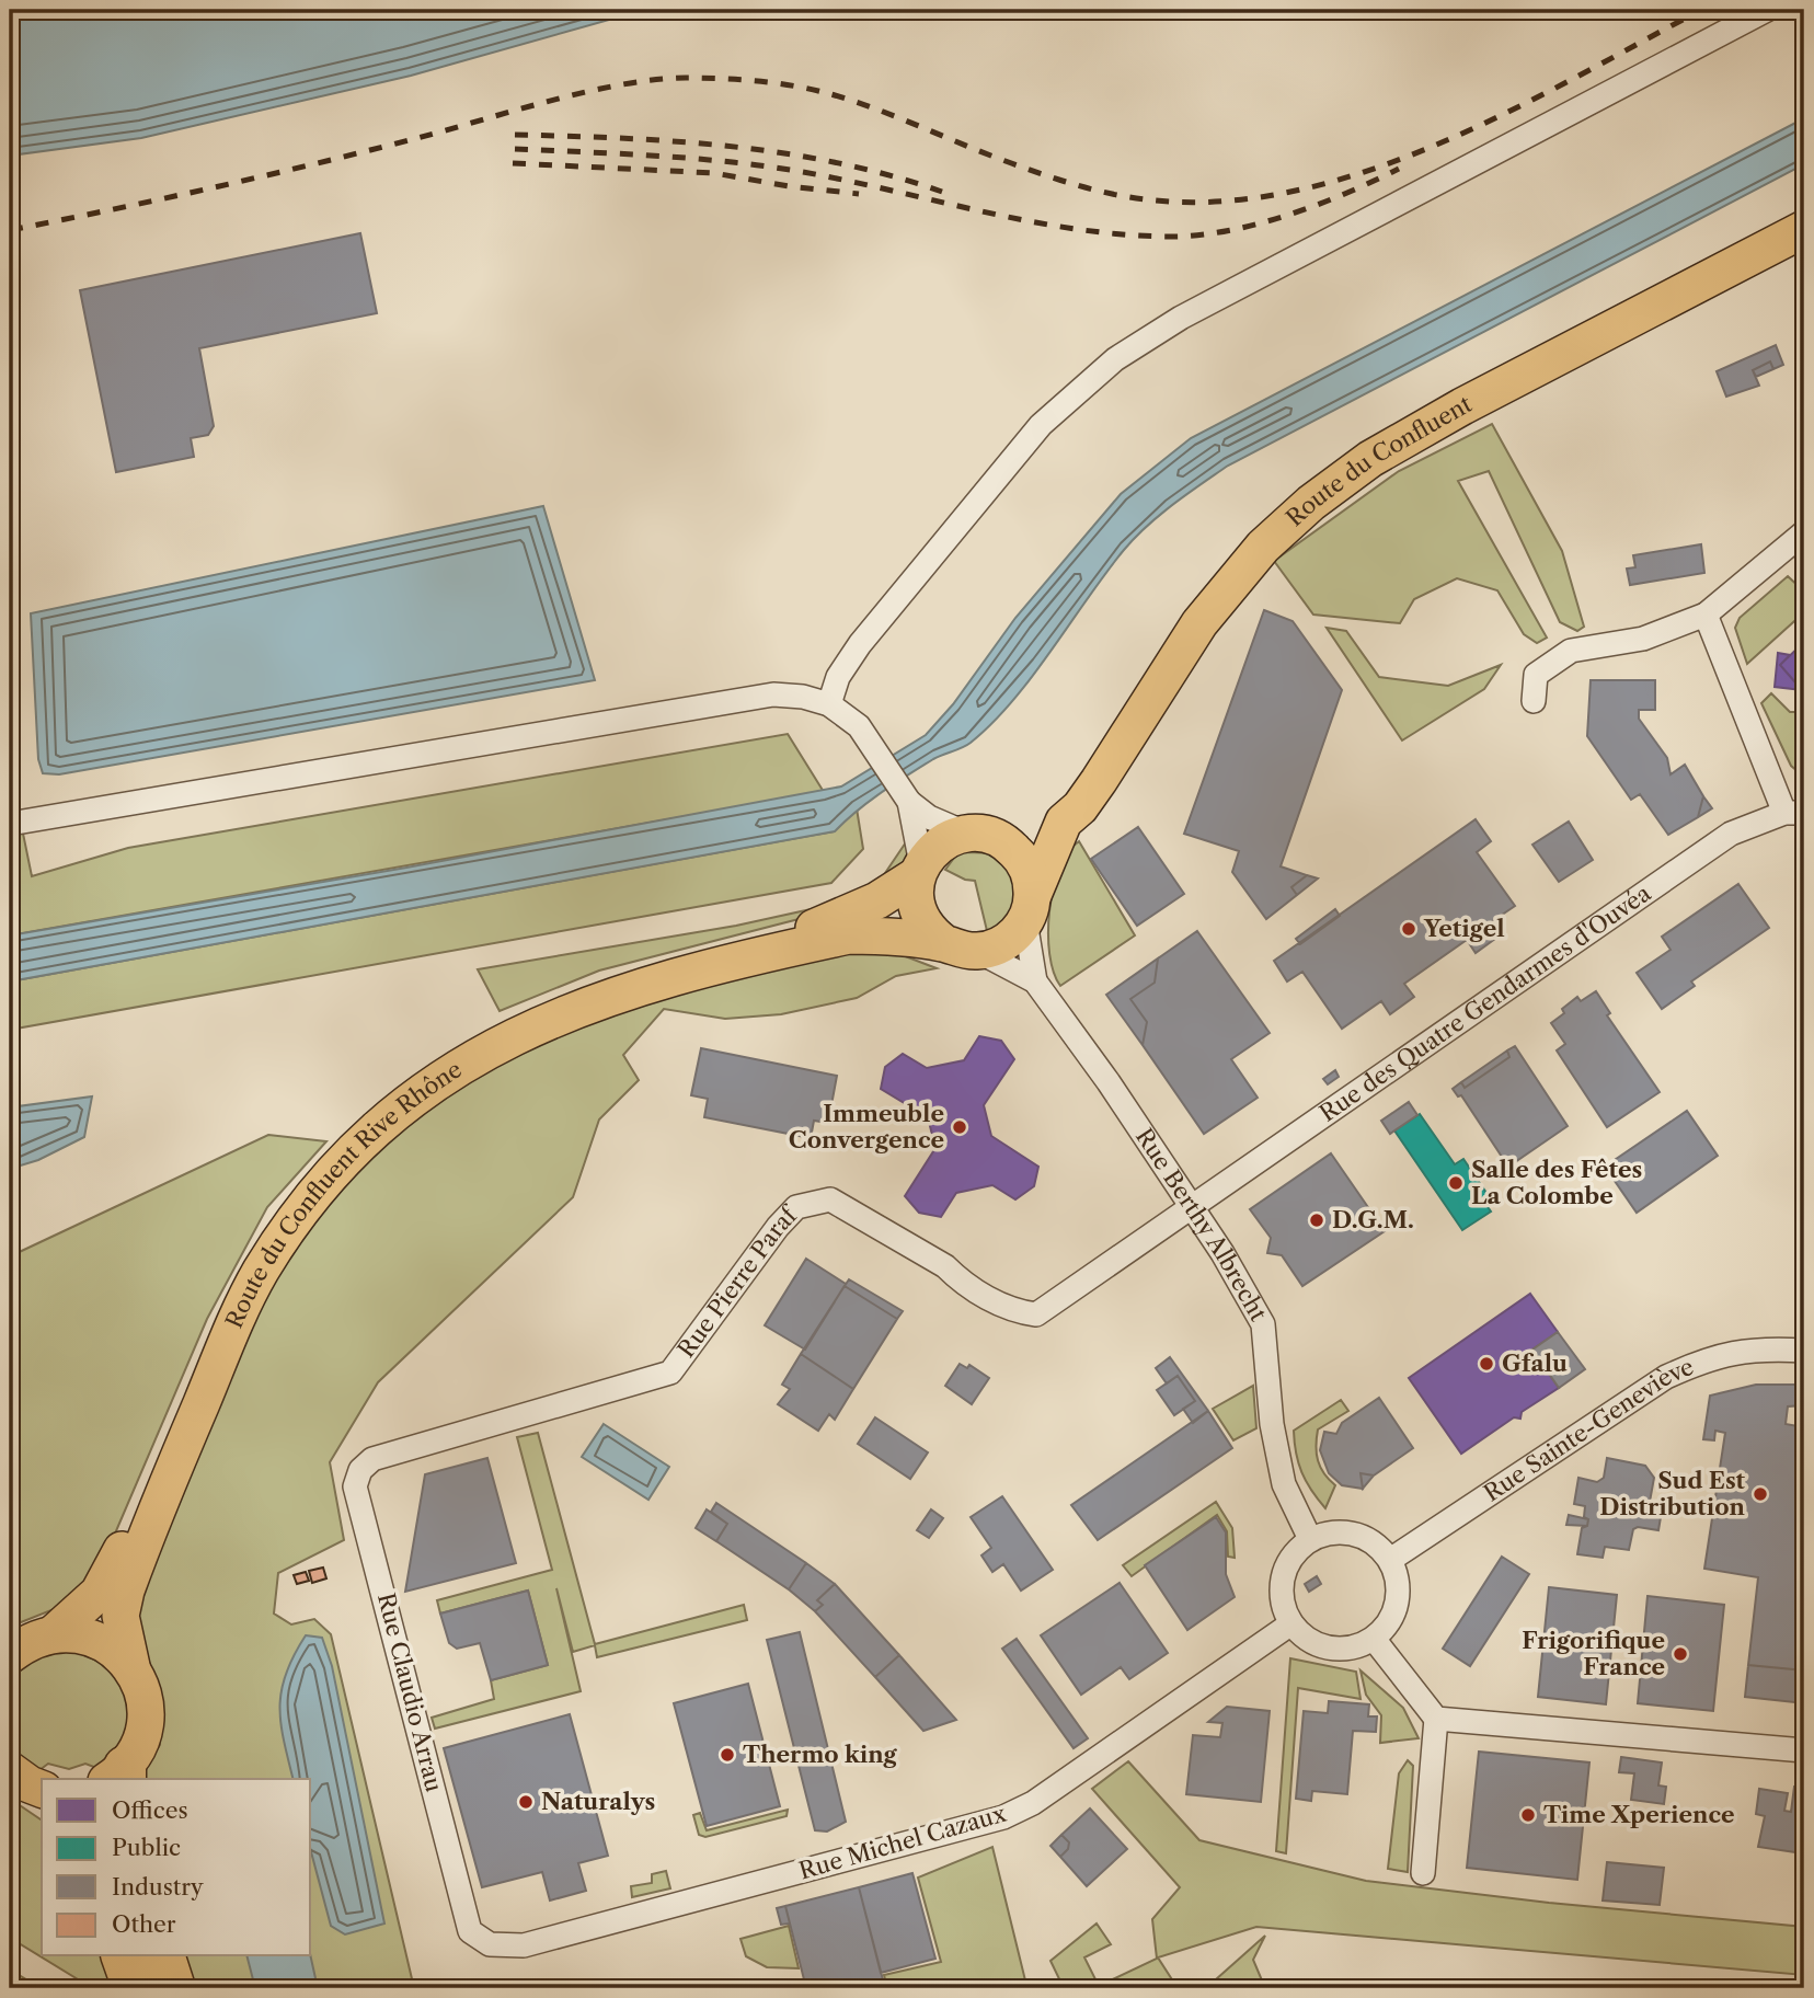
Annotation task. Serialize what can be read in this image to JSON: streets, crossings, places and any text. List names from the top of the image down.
{
  "streets": {
    "main road": ["Route du Confluent", "Route du Confluent Rive Rhône"],
    "street": [
      "Rue des Quatre Gendarmes d'Ouvéa",
      "Rue Berthy Albrecht",
      "Rue Pierre Paraf",
      "Rue Sainte-Geneviève",
      "Rue Claudio Arrau",
      "Rue Michel Cazaux"
    ]
  },
  "crossings": [
    ["Route du Confluent", "Rue Berthy Albrecht"],
    ["Rue des Quatre Gendarmes d'Ouvéa", "Rue Berthy Albrecht"],
    ["Rue des Quatre Gendarmes d'Ouvéa", "Rue Pierre Paraf"],
    ["Rue Berthy Albrecht", "Rue Pierre Paraf"],
    ["Rue Berthy Albrecht", "Rue Sainte-Geneviève"],
    ["Rue Berthy Albrecht", "Rue Michel Cazaux"],
    ["Rue Pierre Paraf", "Rue Claudio Arrau"],
    ["Rue Sainte-Geneviève", "Rue Michel Cazaux"],
    ["Rue Claudio Arrau", "Rue Michel Cazaux"]
  ],
  "places": [
    "Yetigel",
    "Immeuble Convergence",
    "Salle des Fêtes La Colombe",
    "D.G.M.",
    "Gfalu",
    "Sud Est Distribution",
    "Frigorifique France",
    "Thermo king",
    "Naturalys",
    "Time Xperience"
  ],
  "legend": [
    "Offices",
    "Public",
    "Industry",
    "Other"
  ]
}
